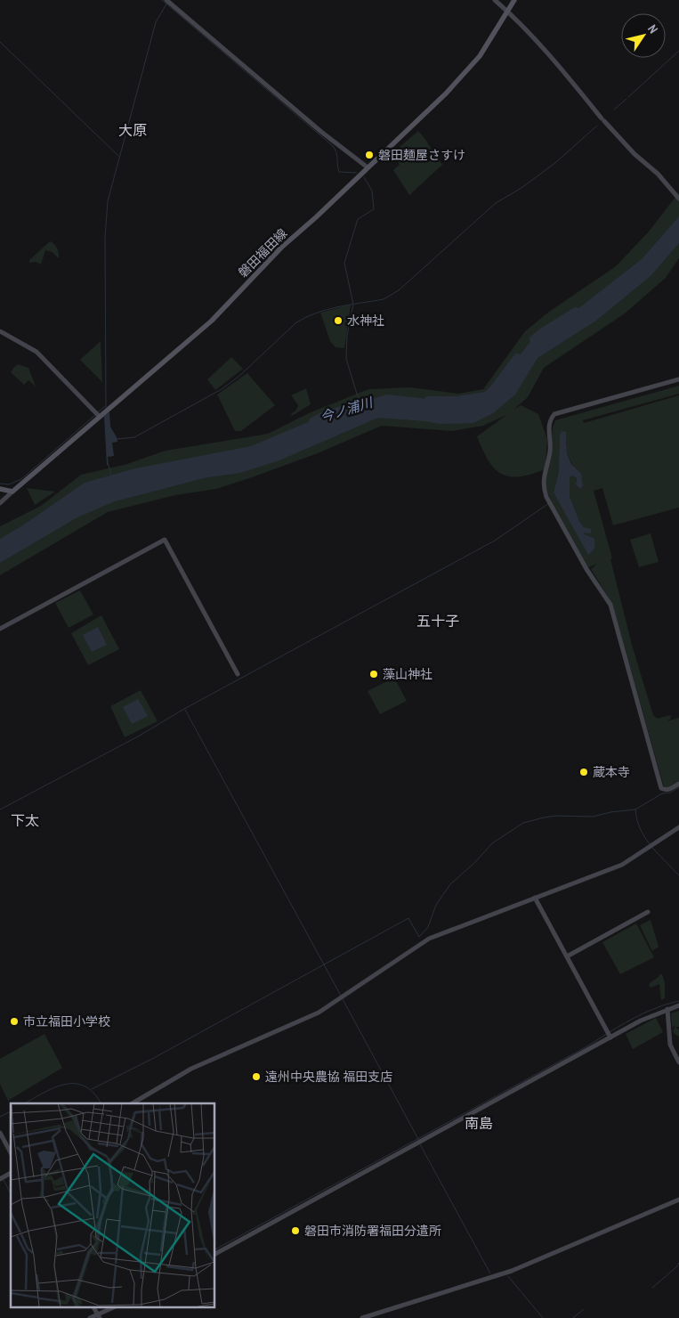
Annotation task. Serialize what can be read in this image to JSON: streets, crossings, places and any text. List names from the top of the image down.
{
  "streets": {
    "main road": ["磐田福田線"]
  },
  "districts": [
    "大原",
    "五十子",
    "下太",
    "南島"
  ],
  "water": ["今ノ浦川"],
  "places": [
    "磐田麺屋さすけ",
    "水神社",
    "藻山神社",
    "蔵本寺",
    "市立福田小学校",
    "遠州中央農協 福田支店",
    "磐田市消防署福田分遣所"
  ],
  "north": "top right"
}
